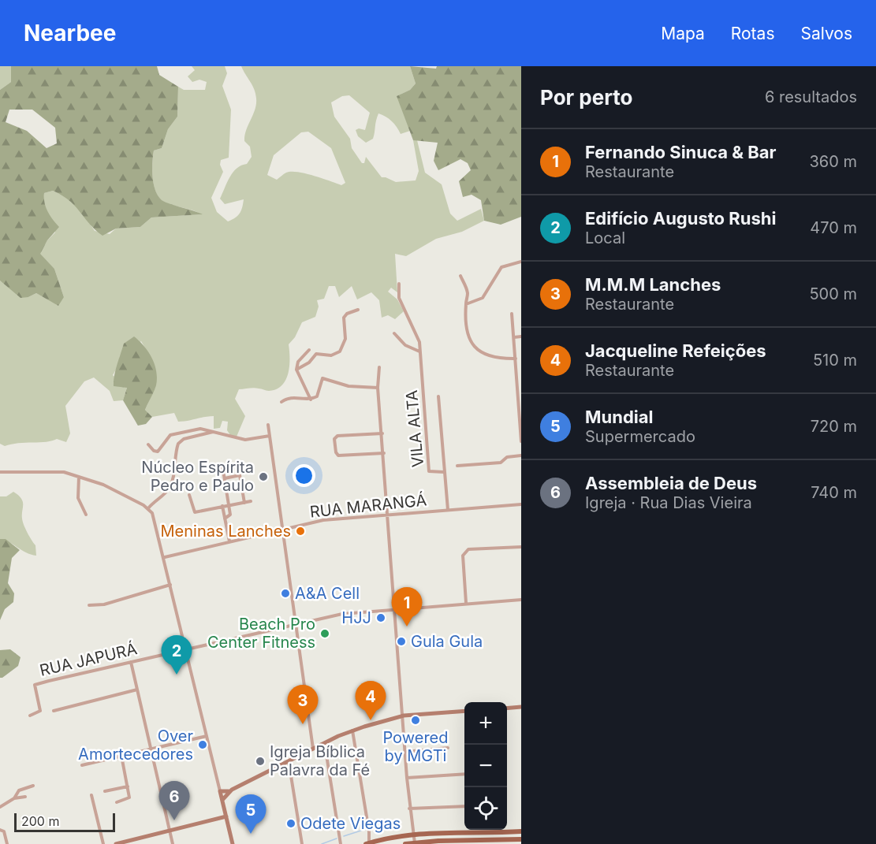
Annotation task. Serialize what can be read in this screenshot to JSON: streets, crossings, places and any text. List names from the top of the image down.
{
  "streets": {
    "street": ["VILA ALTA", "RUA MARANGÁ", "RUA JAPURÁ"]
  },
  "crossings": [
    ["VILA ALTA", "RUA MARANGÁ"]
  ],
  "places": [
    "Núcleo Espírita Pedro e Paulo",
    "Meninas Lanches",
    "A&A Cell",
    "HJJ",
    "Beach Pro Center Fitness",
    "Gula Gula",
    "Powered by MGTi",
    "Over Amortecedores",
    "Igreja Bíblica Palavra da Fé",
    "Odete Viegas"
  ],
  "scale_bar": "200 m",
  "page": {
    "header": "Nearbee",
    "nav": ["Mapa", "Rotas", "Salvos"],
    "heading": ["Por perto", "6 resultados"],
    "list": [
      {
        "mark": "1",
        "name": "Fernando Sinuca & Bar",
        "note": "Restaurante",
        "value": "360 m"
      },
      {
        "mark": "2",
        "name": "Edifício Augusto Rushi",
        "note": "Local",
        "value": "470 m"
      },
      {
        "mark": "3",
        "name": "M.M.M Lanches",
        "note": "Restaurante",
        "value": "500 m"
      },
      {
        "mark": "4",
        "name": "Jacqueline Refeições",
        "note": "Restaurante",
        "value": "510 m"
      },
      {
        "mark": "5",
        "name": "Mundial",
        "note": "Supermercado",
        "value": "720 m"
      },
      {
        "mark": "6",
        "name": "Assembleia de Deus",
        "note": "Igreja · Rua Dias Vieira",
        "value": "740 m"
      }
    ],
    "pins": [
      "1",
      "2",
      "4",
      "3",
      "6",
      "5"
    ],
    "map_buttons": ["+", "−"],
    "scale": "200 m"
  }
}
